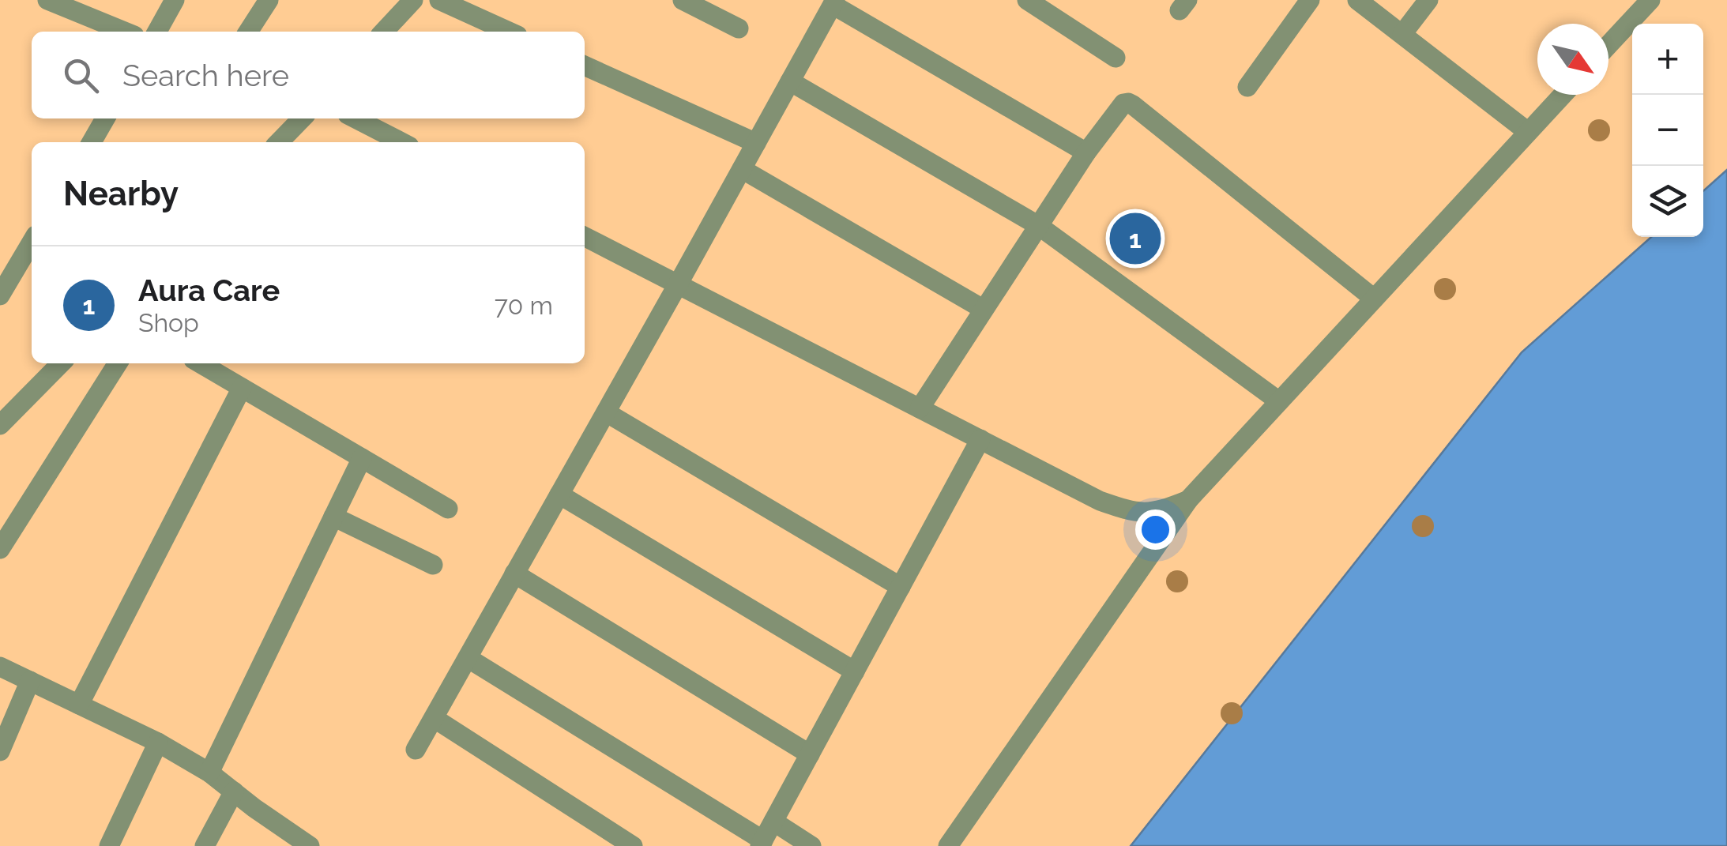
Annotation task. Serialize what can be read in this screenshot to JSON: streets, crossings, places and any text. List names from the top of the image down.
{
  "north": "bottom right",
  "page": {
    "map_buttons": ["+", "−"],
    "search": "Search here",
    "heading": "Nearby",
    "pins": "1",
    "list": [
      {
        "mark": "1",
        "name": "Aura Care",
        "note": "Shop",
        "value": "70 m"
      }
    ]
  }
}
